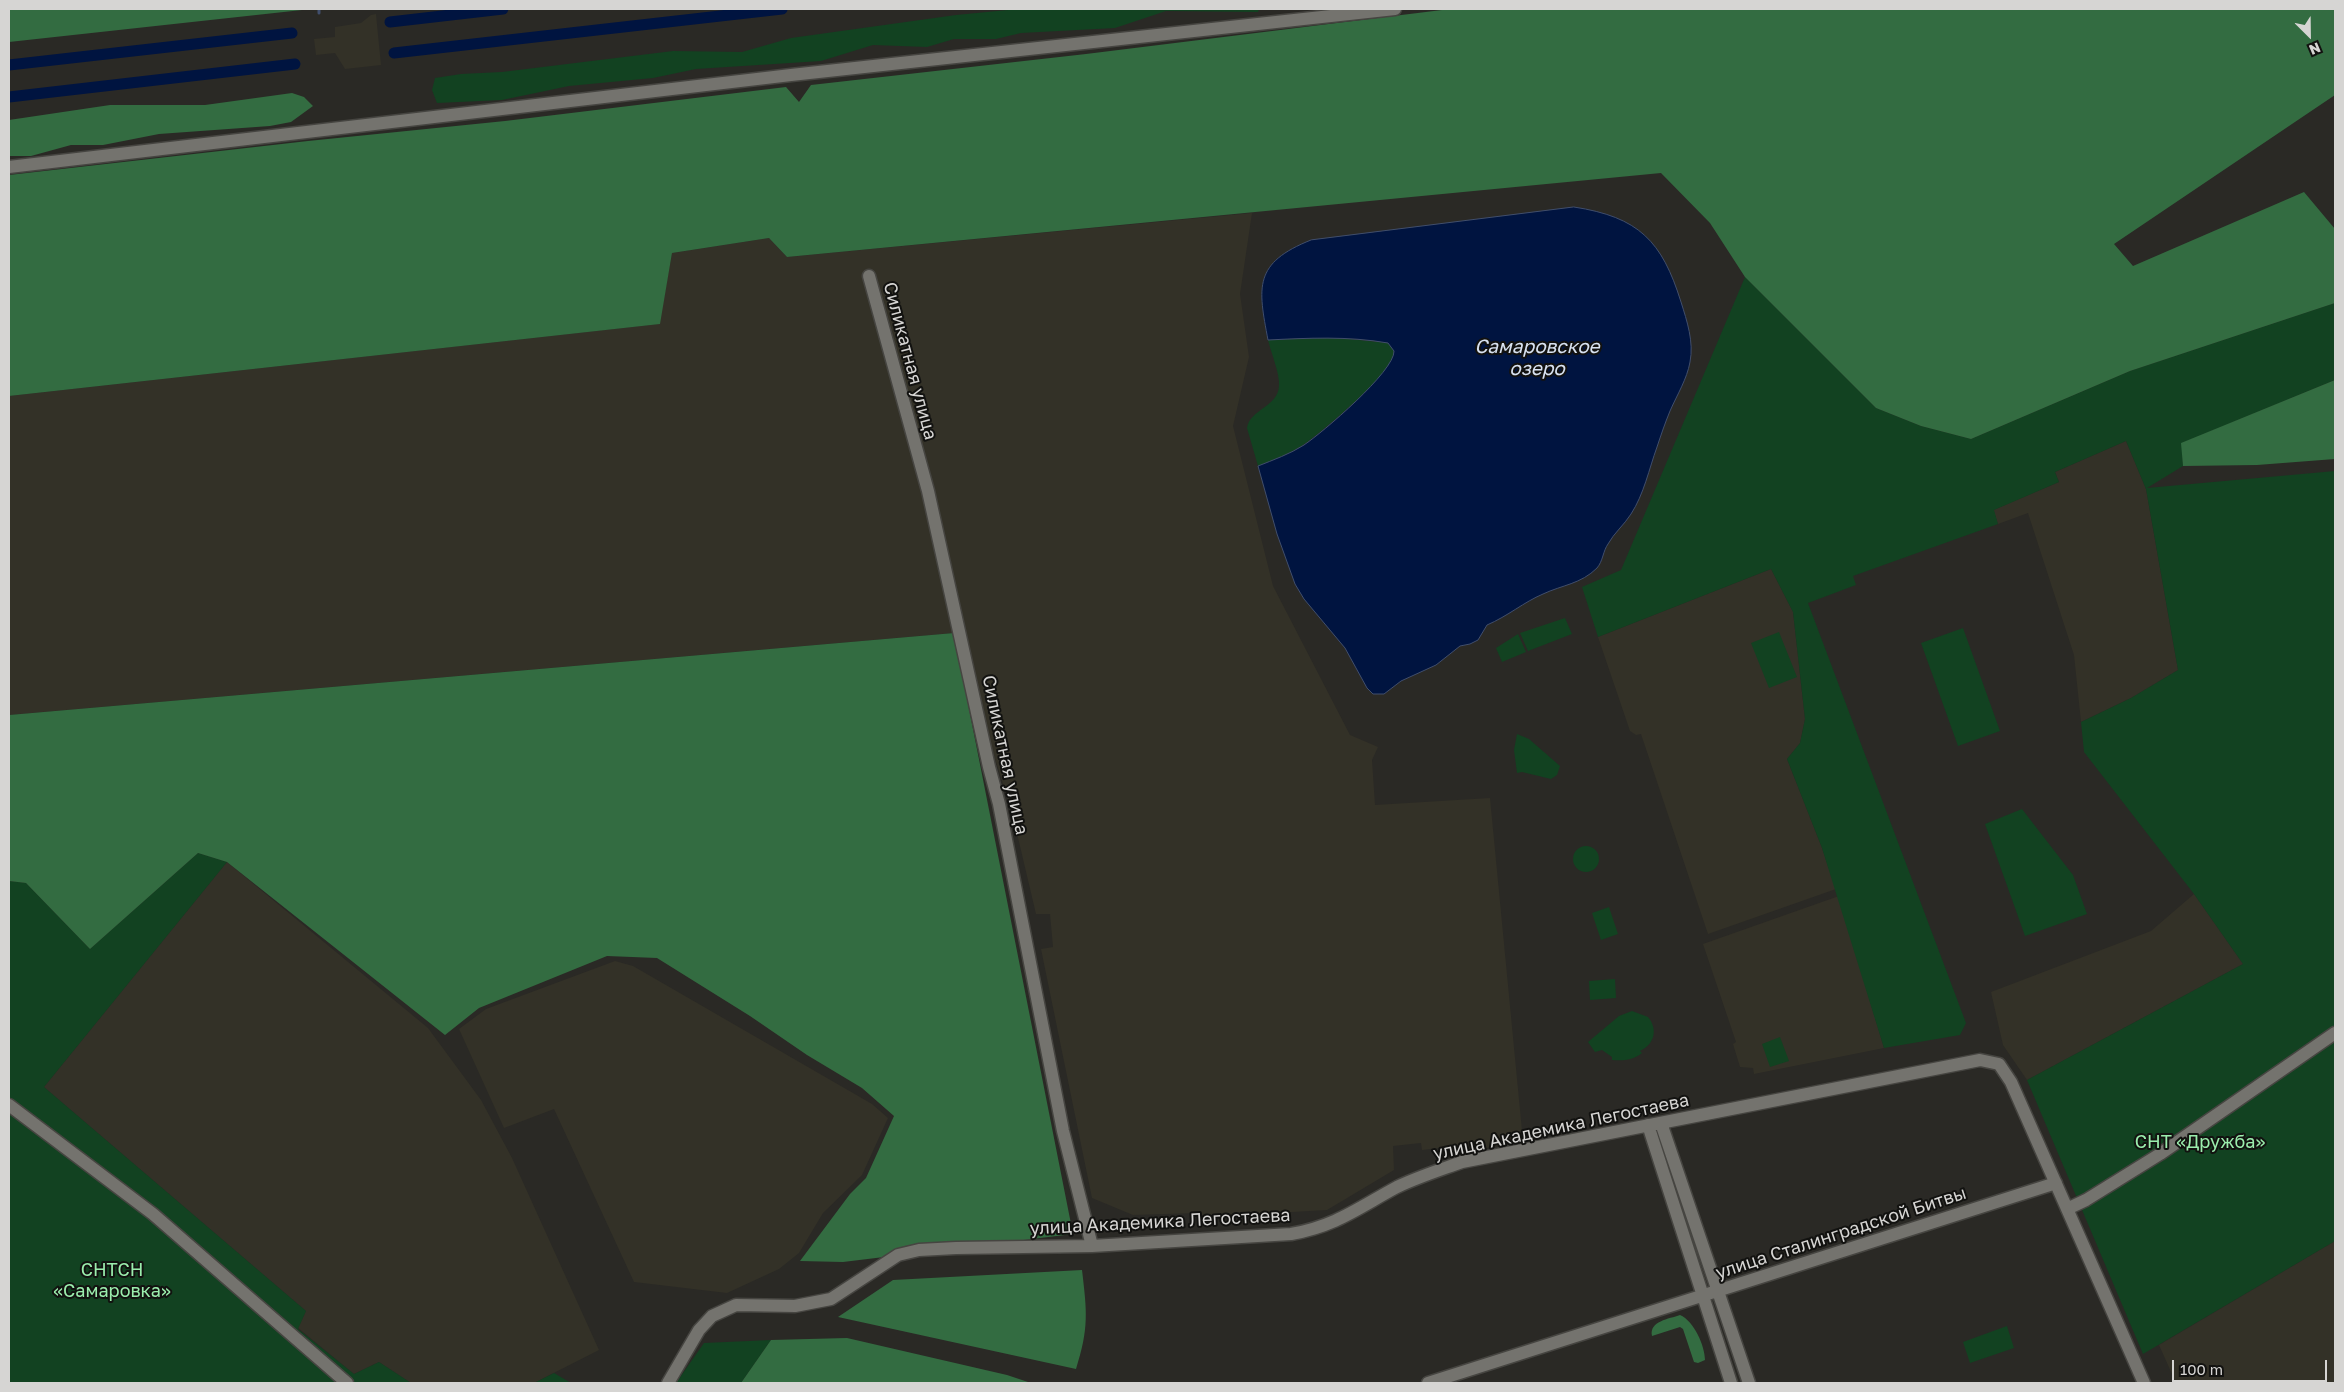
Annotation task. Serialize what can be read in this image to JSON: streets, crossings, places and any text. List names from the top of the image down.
{
  "streets": {
    "street": ["Силикатная улица", "улица Академика Легостаева", "улица Сталинградской Битвы"]
  },
  "crossings": [
    ["Силикатная улица", "улица Академика Легостаева"],
    ["улица Академика Легостаева", "улица Сталинградской Битвы"]
  ],
  "water": ["Самаровское озеро"],
  "parks": ["СНТ «Дружба»", "СНТСН «Самаровка»"],
  "scale_bar": "100 m",
  "north": "bottom right"
}
